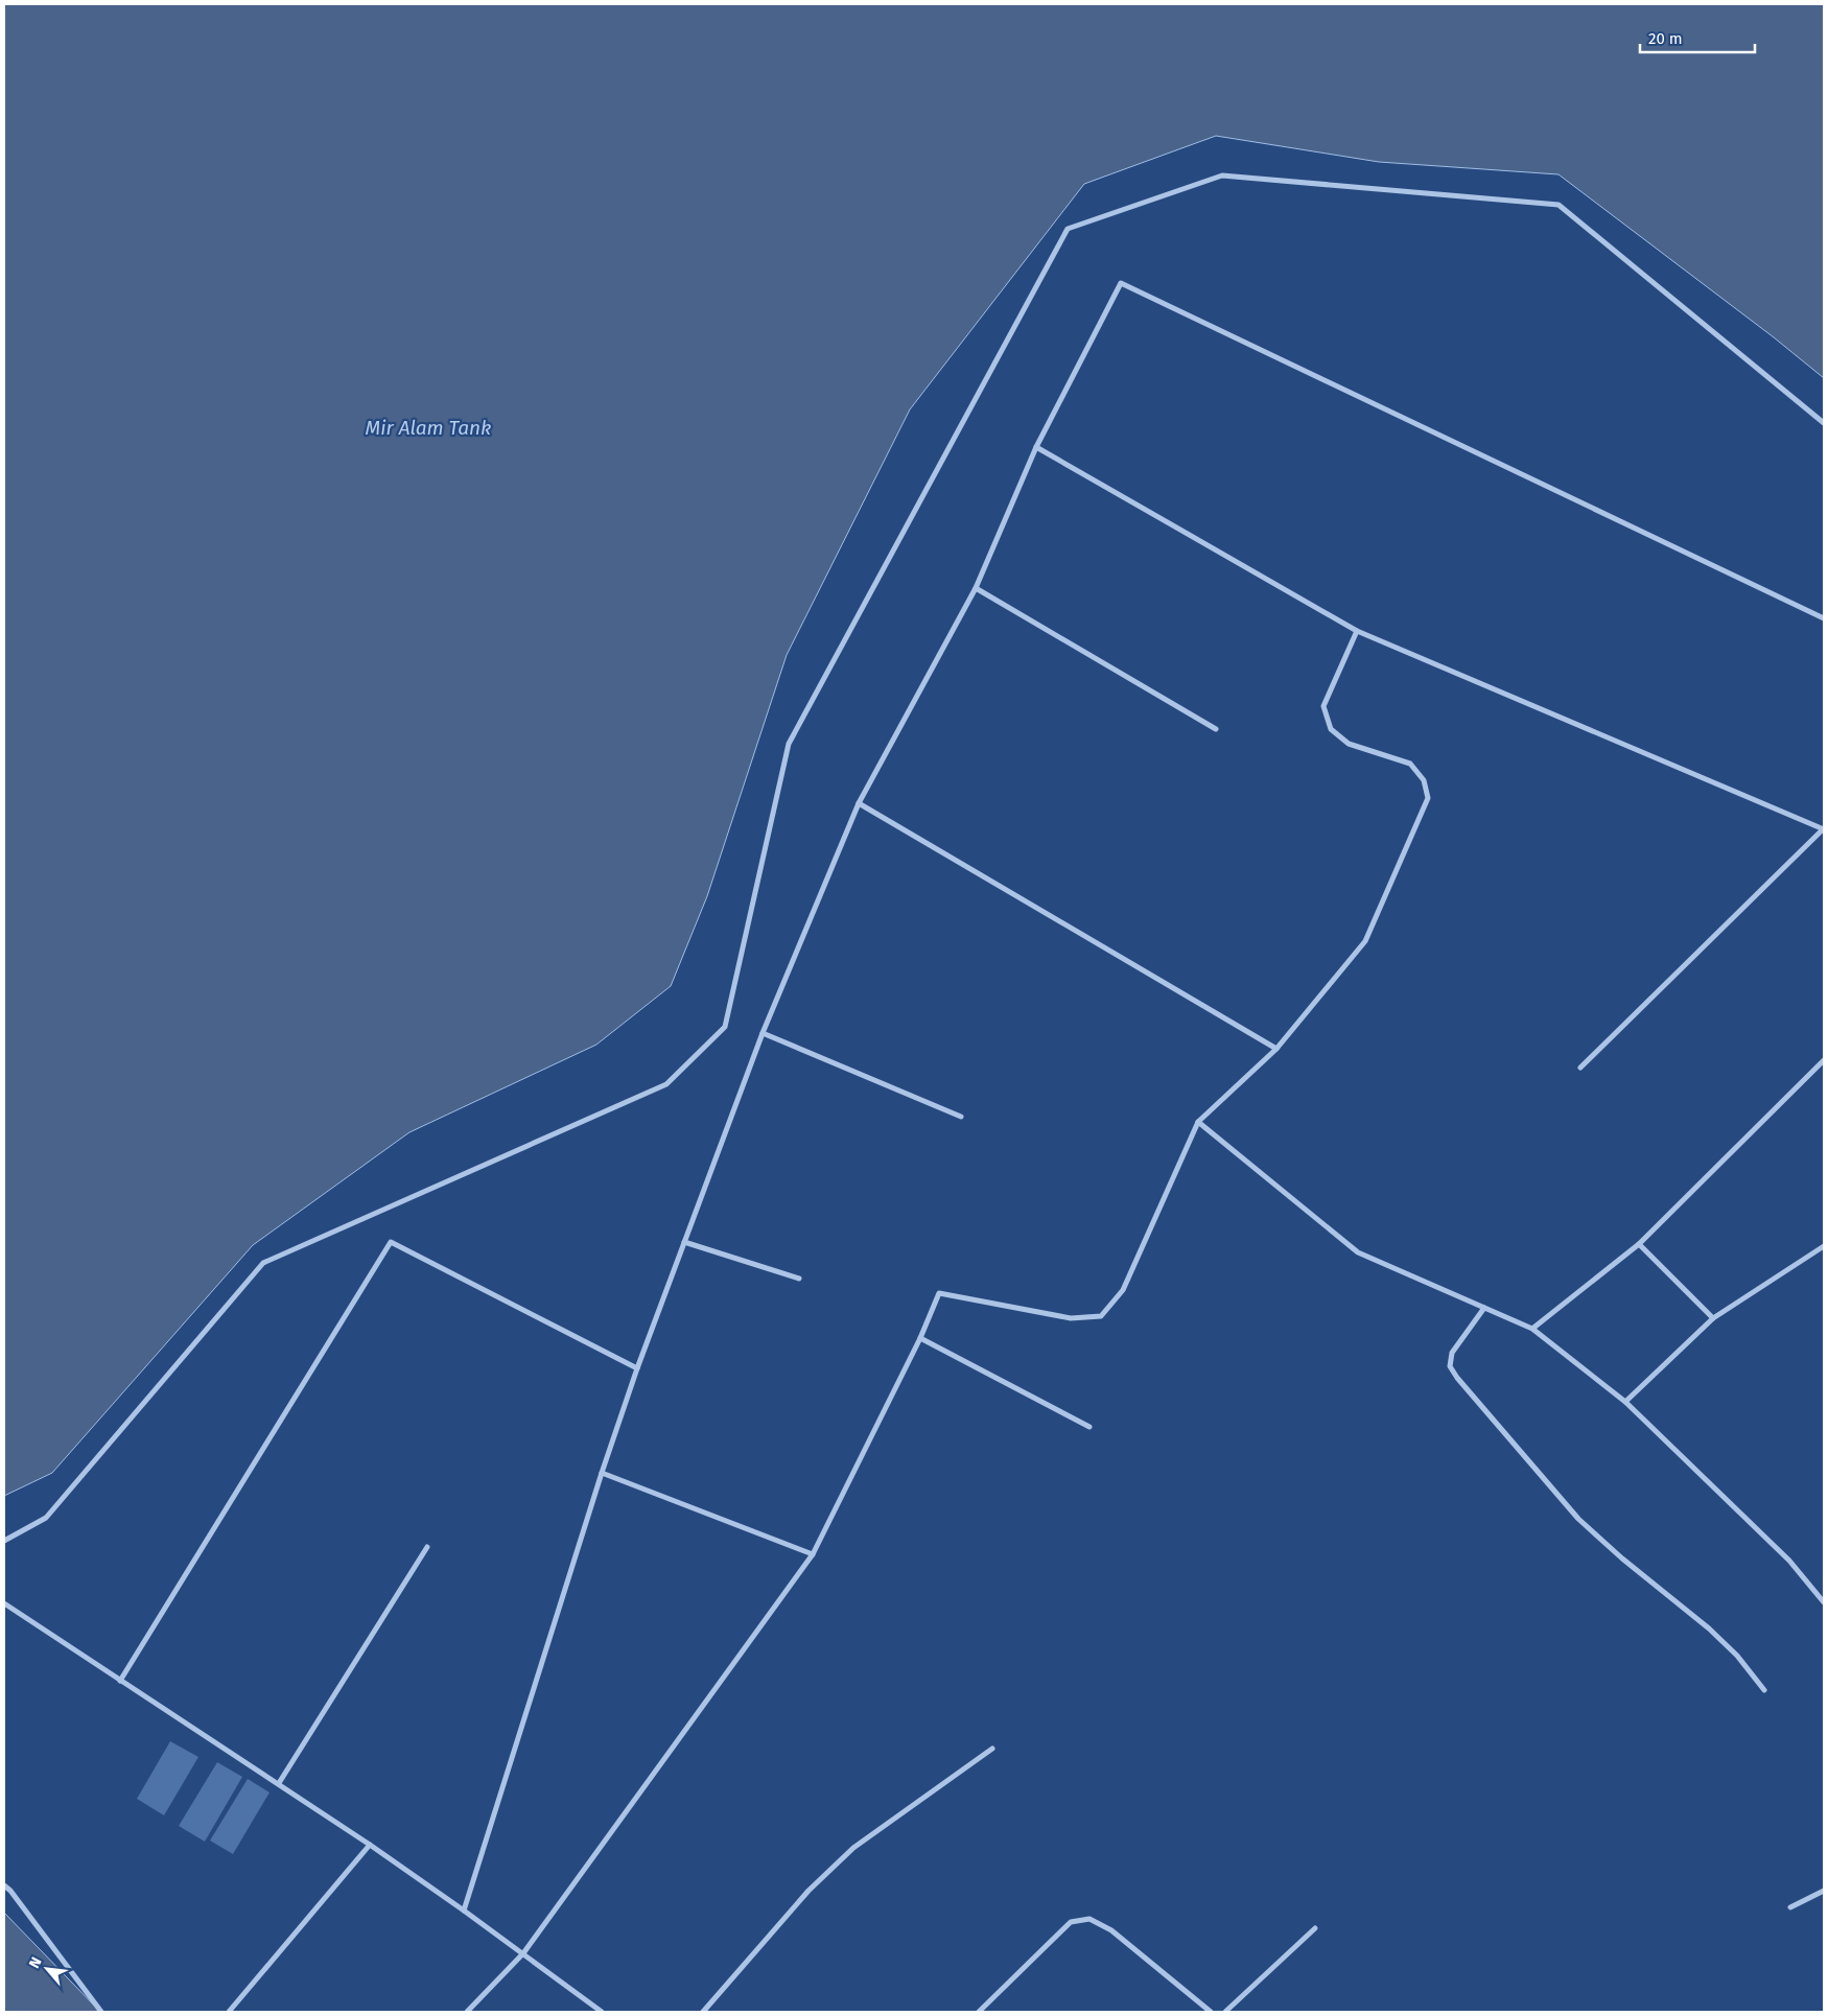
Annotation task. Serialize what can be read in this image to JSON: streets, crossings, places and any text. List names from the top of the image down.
{
  "water": ["Mir Alam Tank"],
  "scale_bar": "20 m",
  "north": "top left"
}
